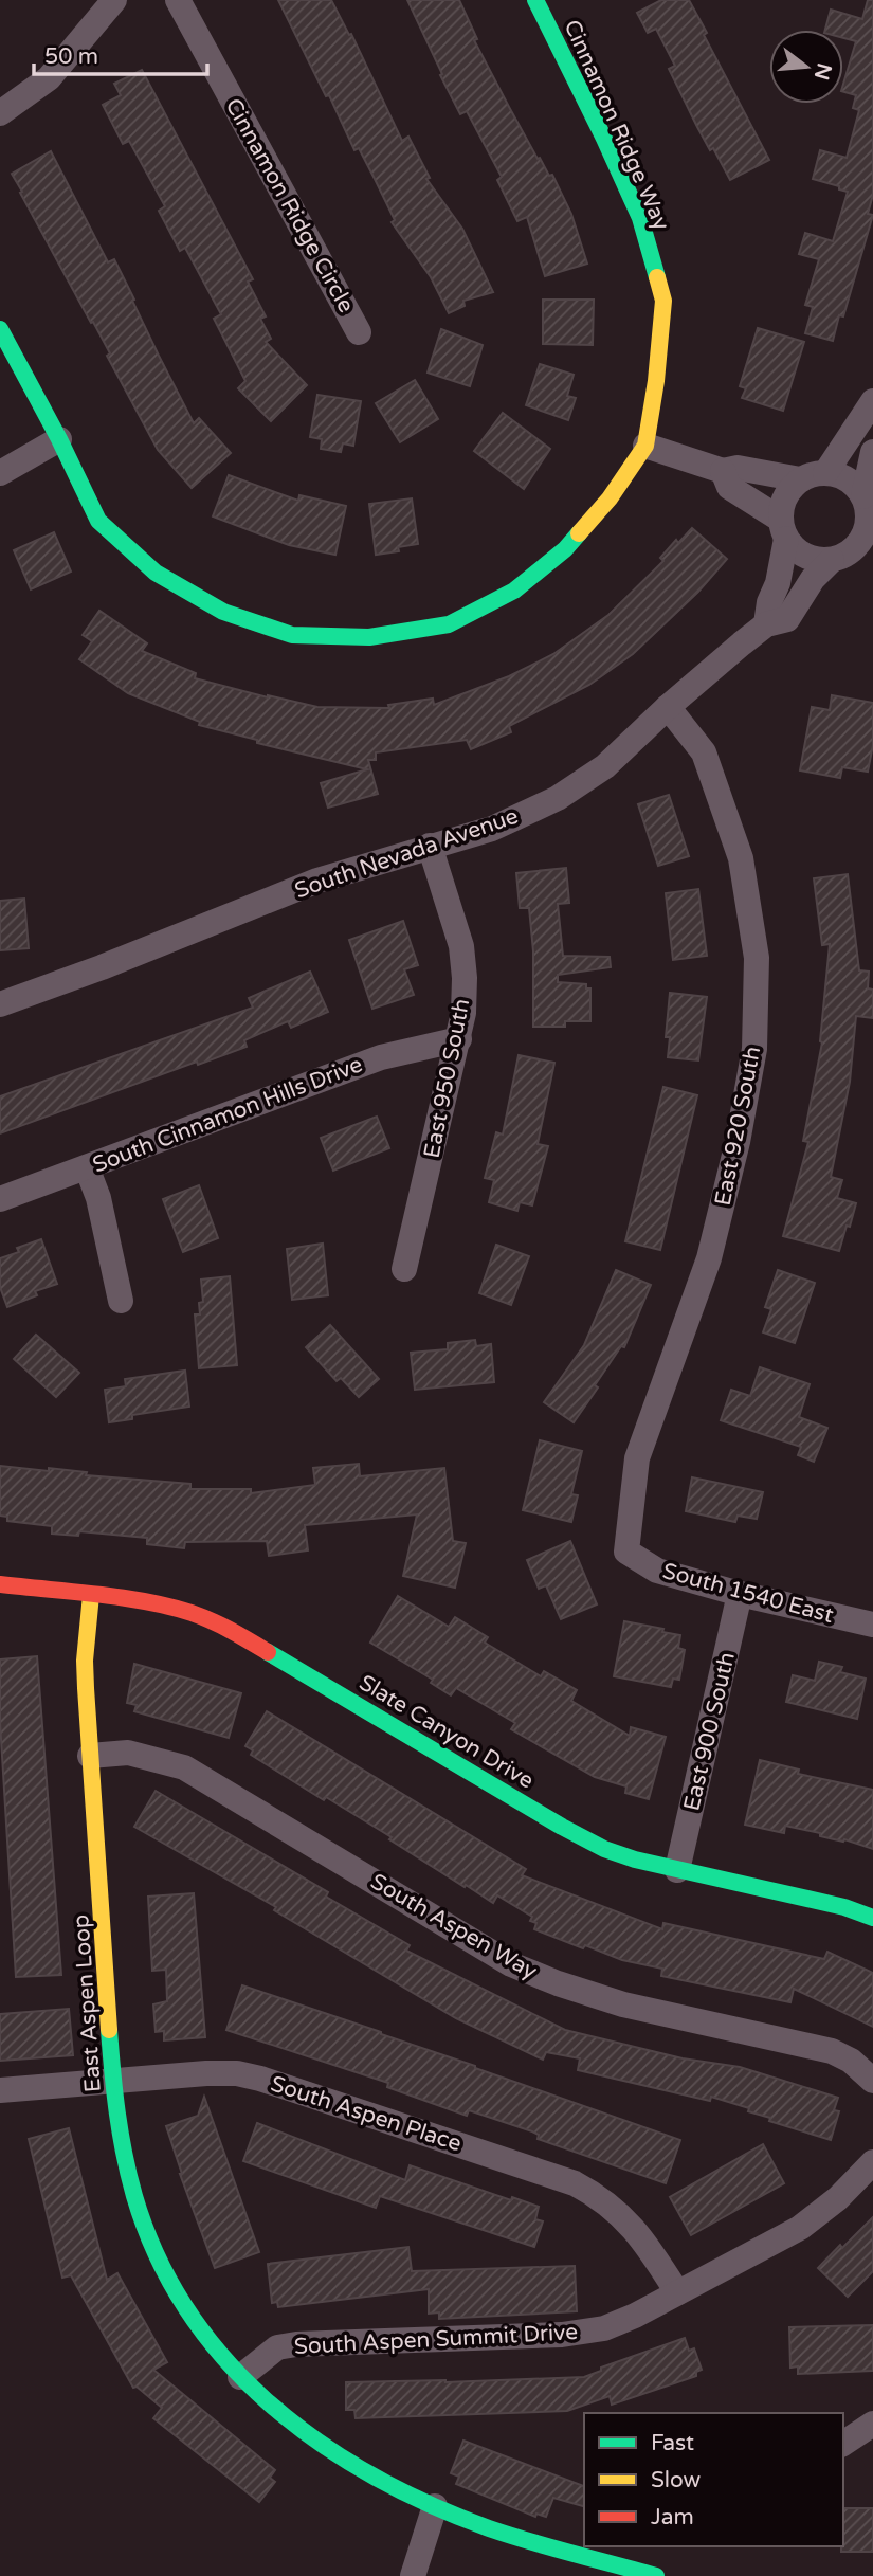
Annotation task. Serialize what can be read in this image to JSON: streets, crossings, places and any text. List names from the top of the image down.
{
  "streets": {
    "street": [
      "Cinnamon Ridge Way",
      "Cinnamon Ridge Circle",
      "South Nevada Avenue",
      "East 950 South",
      "South Cinnamon Hills Drive",
      "East 920 South",
      "South 1540 East",
      "Slate Canyon Drive",
      "East 900 South",
      "South Aspen Way",
      "East Aspen Loop",
      "South Aspen Place",
      "South Aspen Summit Drive"
    ]
  },
  "crossings": [
    ["South Nevada Avenue", "East 950 South"],
    ["South Nevada Avenue", "East 920 South"],
    ["East 950 South", "South Cinnamon Hills Drive"],
    ["East 920 South", "South 1540 East"],
    ["South 1540 East", "East 900 South"],
    ["Slate Canyon Drive", "East 900 South"],
    ["Slate Canyon Drive", "East Aspen Loop"],
    ["South Aspen Way", "East Aspen Loop"],
    ["East Aspen Loop", "South Aspen Place"],
    ["East Aspen Loop", "South Aspen Summit Drive"],
    ["South Aspen Place", "South Aspen Summit Drive"]
  ],
  "legend": ["Fast", "Slow", "Jam"],
  "scale_bar": "50 m",
  "north": "right"
}
